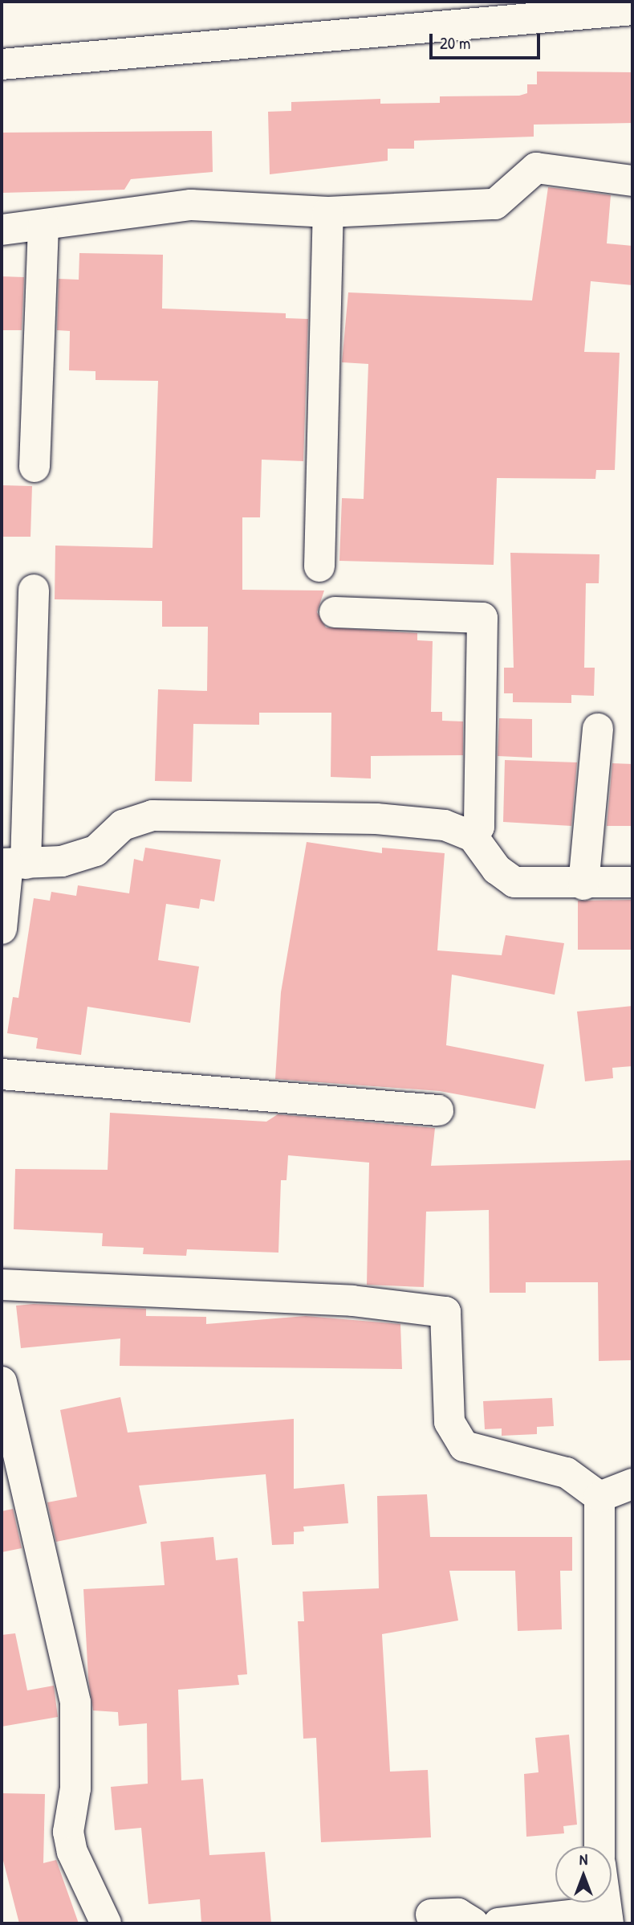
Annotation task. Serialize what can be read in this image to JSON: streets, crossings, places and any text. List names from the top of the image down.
{
  "scale_bar": "20 m",
  "north": "top"
}
